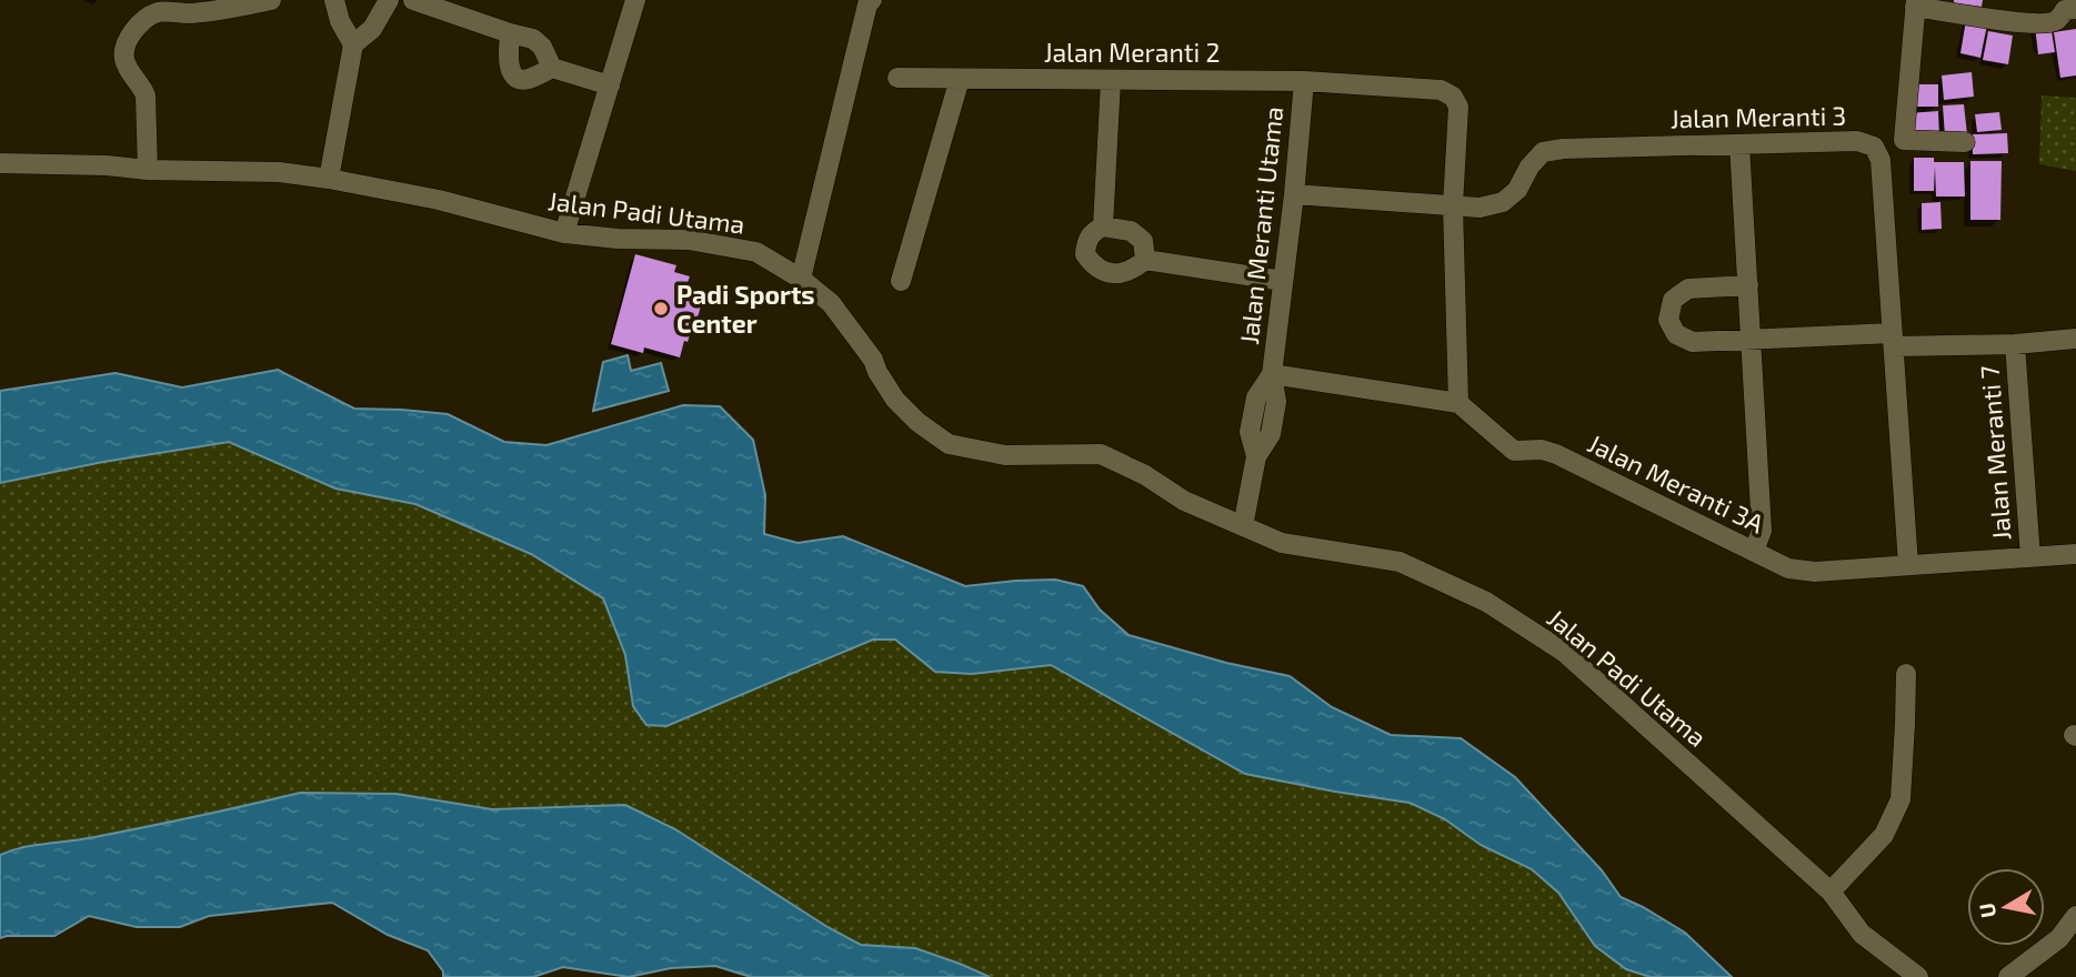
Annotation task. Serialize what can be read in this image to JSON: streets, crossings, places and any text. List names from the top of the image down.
{
  "streets": {
    "street": [
      "Jalan Meranti 2",
      "Jalan Meranti 3",
      "Jalan Padi Utama",
      "Jalan Meranti Utama",
      "Jalan Meranti 7",
      "Jalan Meranti 3A"
    ]
  },
  "crossings": [
    ["Jalan Meranti 2", "Jalan Meranti 3"],
    ["Jalan Meranti 2", "Jalan Meranti Utama"],
    ["Jalan Meranti 3", "Jalan Meranti Utama"],
    ["Jalan Meranti 3", "Jalan Meranti 3A"],
    ["Jalan Padi Utama", "Jalan Meranti Utama"],
    ["Jalan Meranti 7", "Jalan Meranti 3A"]
  ],
  "places": ["Padi Sports Center"],
  "north": "left"
}
